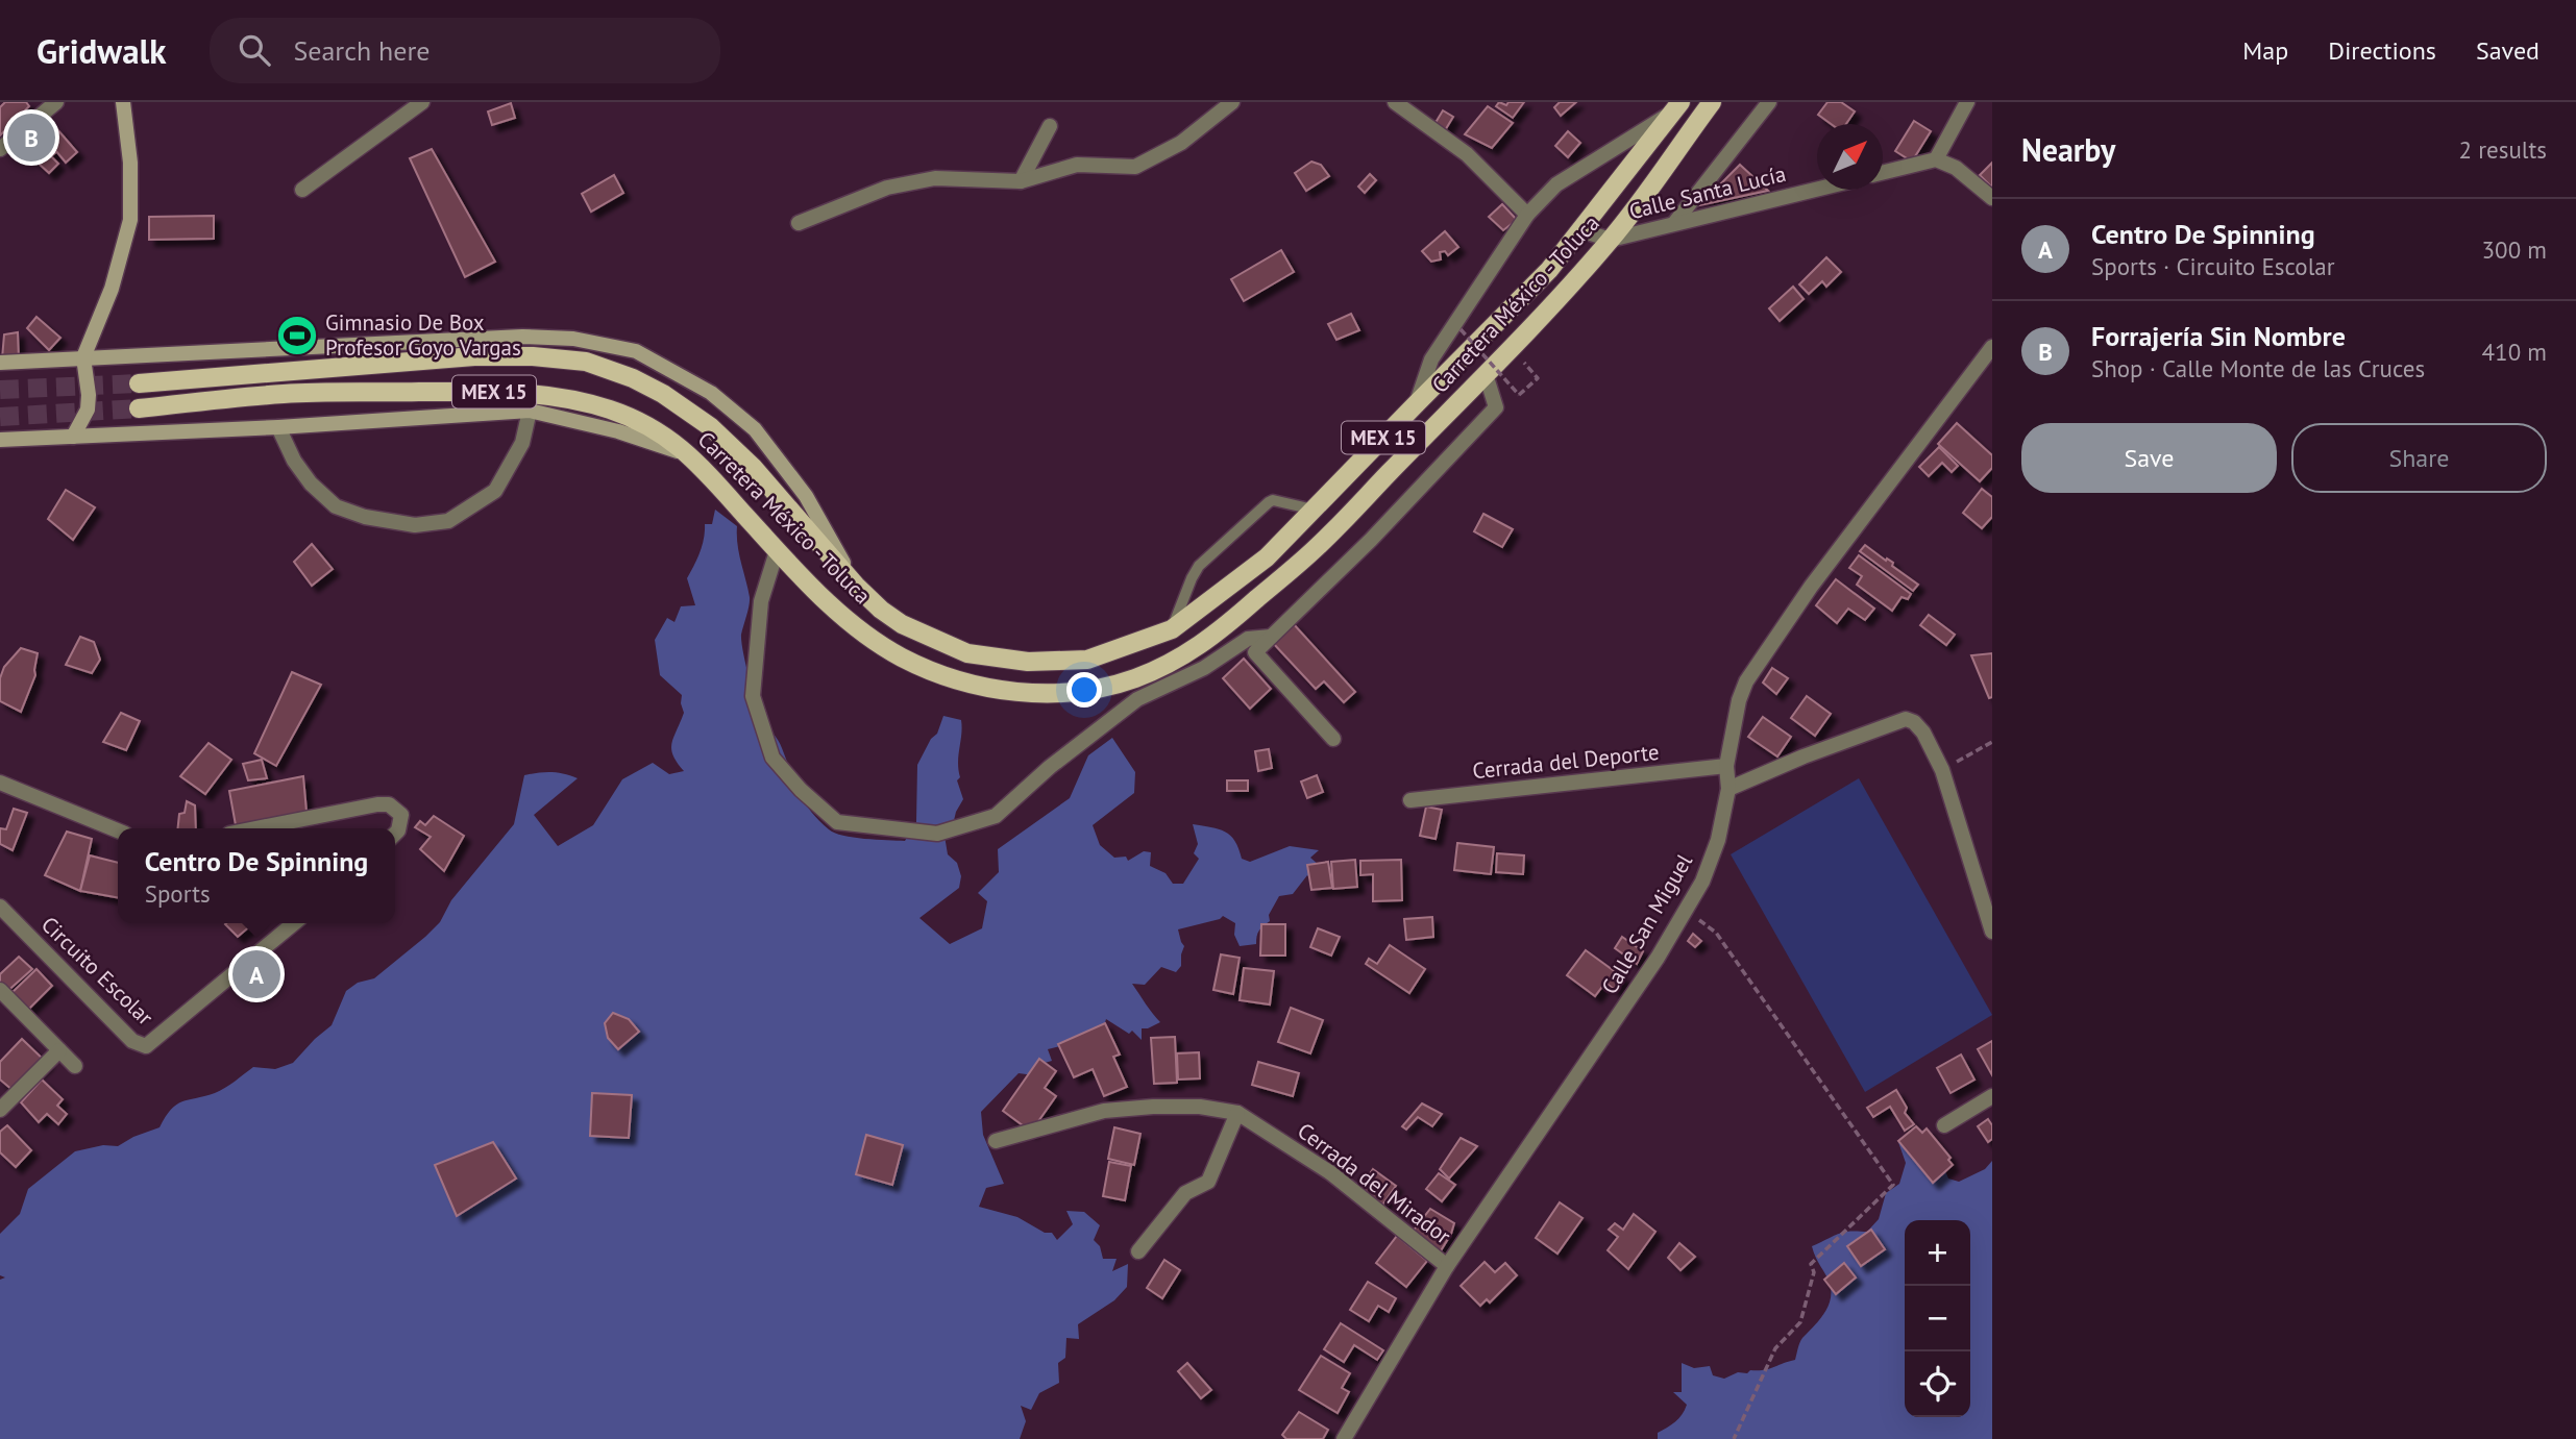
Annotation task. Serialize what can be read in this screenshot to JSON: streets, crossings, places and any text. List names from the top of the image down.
{
  "streets": {
    "main road": ["Carretera México - Toluca", "MEX 15"],
    "street": [
      "Calle Santa Lucía",
      "Cerrada del Deporte",
      "Calle San Miguel",
      "Circuito Escolar",
      "Cerrada del Mirador"
    ]
  },
  "crossings": [
    ["Calle Santa Lucía", "Carretera México - Toluca"],
    ["Cerrada del Deporte", "Calle San Miguel"],
    ["Calle San Miguel", "Cerrada del Mirador"]
  ],
  "places": {
    "sports": ["Gimnasio De Box Profesor Goyo Vargas"]
  },
  "north": "top right",
  "page": {
    "header": "Gridwalk",
    "search": "Search here",
    "nav": ["Map", "Directions", "Saved"],
    "heading": ["Nearby", "2 results"],
    "pins": ["B", "A"],
    "list": [
      {
        "mark": "A",
        "name": "Centro De Spinning",
        "note": "Sports · Circuito Escolar",
        "value": "300 m"
      },
      {
        "mark": "B",
        "name": "Forrajería Sin Nombre",
        "note": "Shop · Calle Monte de las Cruces",
        "value": "410 m"
      }
    ],
    "buttons": ["Save", "Share"],
    "popup": ["Centro De Spinning", "Sports"],
    "map_buttons": ["+", "−"]
  }
}
